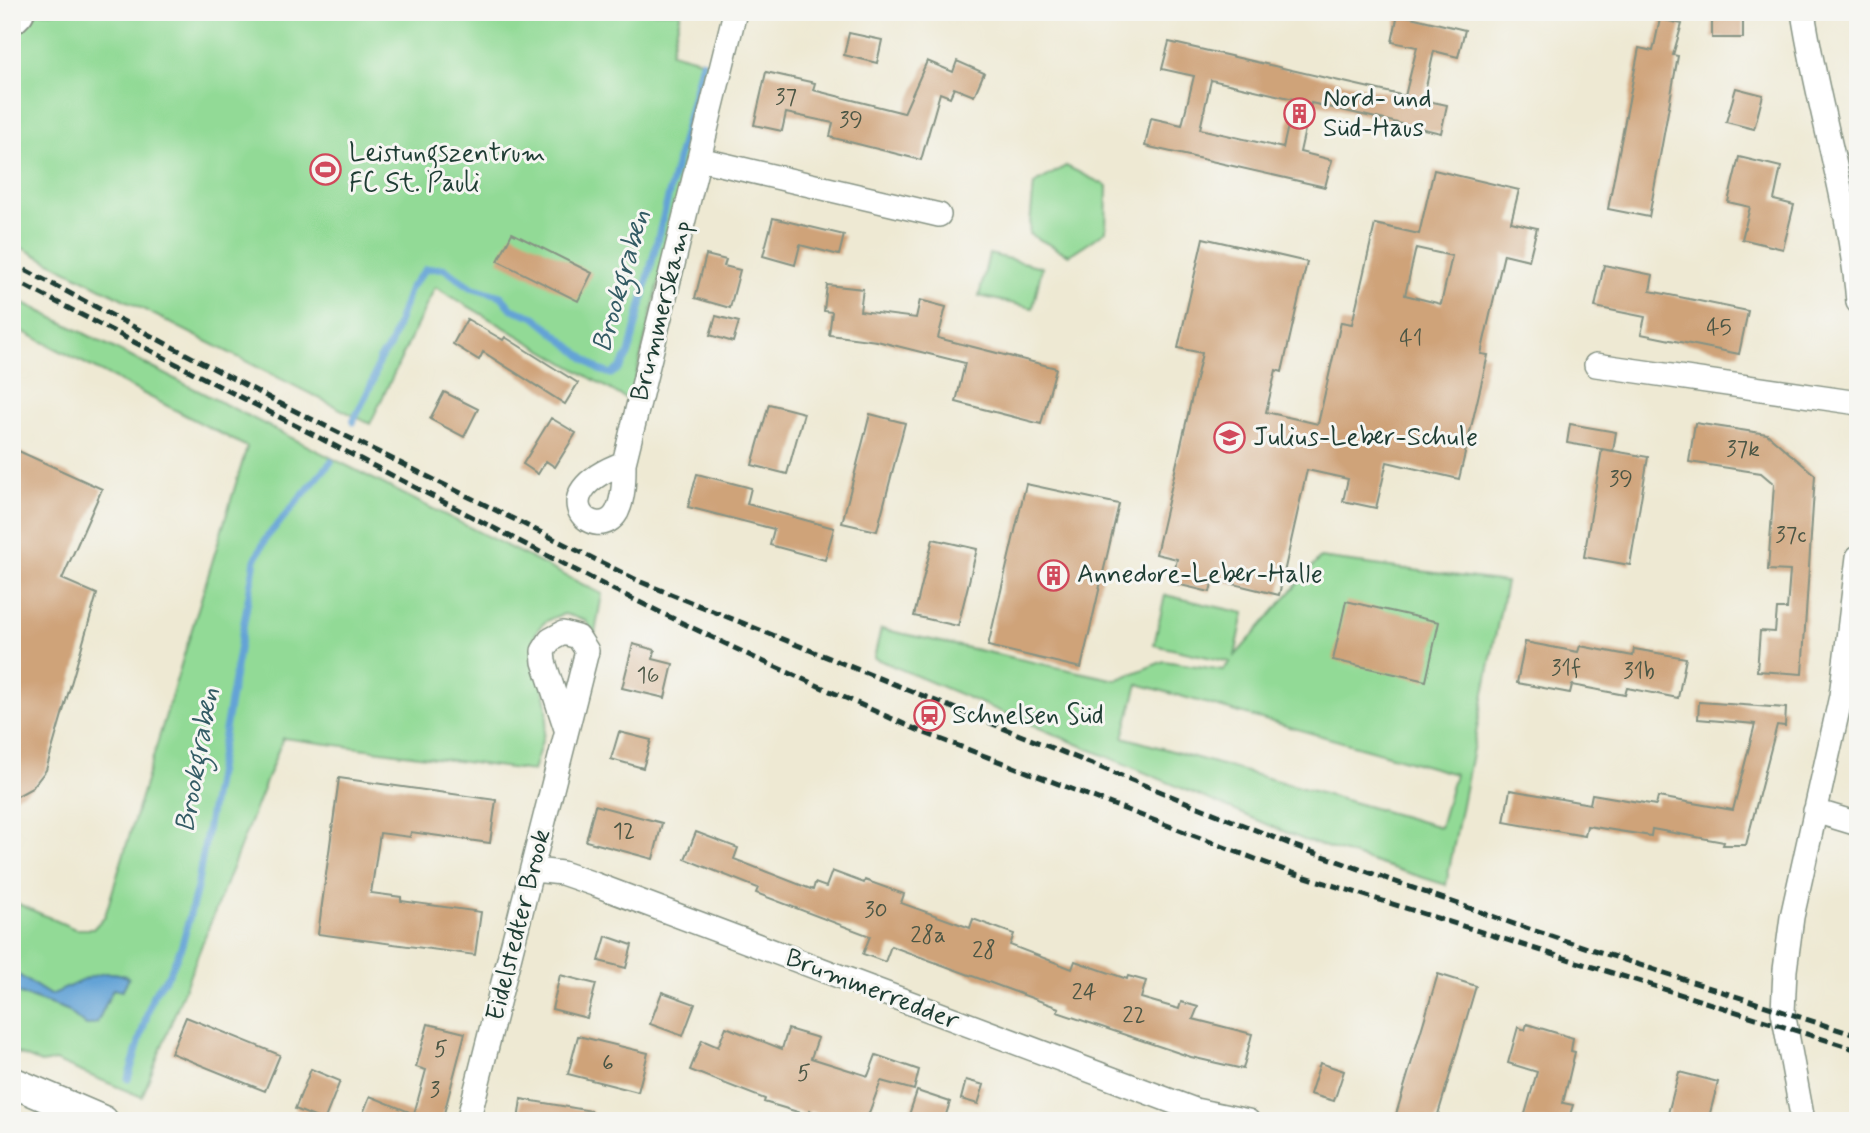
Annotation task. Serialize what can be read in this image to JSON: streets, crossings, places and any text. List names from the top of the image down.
{
  "streets": {
    "street": ["Brummerskamp", "Eidelstedter Brook", "Brummerredder"]
  },
  "crossings": [
    ["Eidelstedter Brook", "Brummerredder"]
  ],
  "water": ["Brookgraben"],
  "places": {
    "building": ["Nord- und Süd-Haus", "Annedore-Leber-Halle"],
    "sports": ["Leistungszentrum FC St. Pauli"],
    "school or university": ["Julius-Leber-Schule"],
    "station": ["Schnelsen Süd"]
  },
  "house_numbers": [
    "37",
    "39",
    "45",
    "41",
    "37k",
    "39",
    "37c",
    "31f",
    "31b",
    "16",
    "12",
    "30",
    "28a",
    "28",
    "24",
    "22",
    "5",
    "6",
    "5",
    "3"
  ]
}
